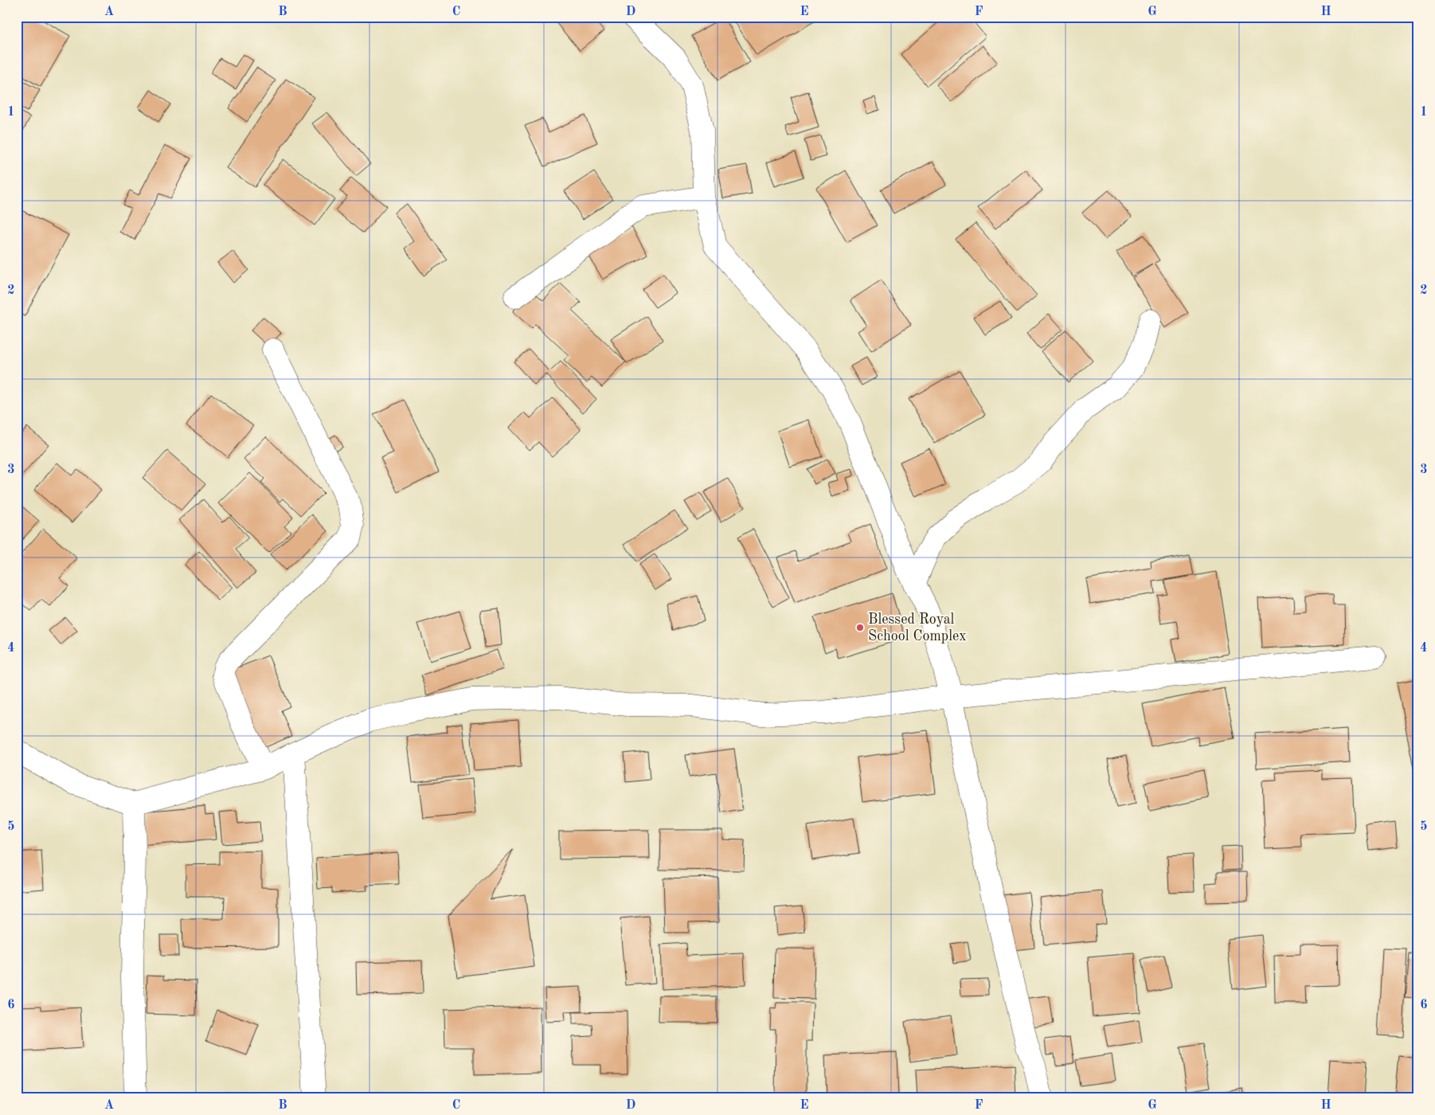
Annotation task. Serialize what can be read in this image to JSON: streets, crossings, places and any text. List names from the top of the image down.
{
  "places": ["Blessed Royal School Complex"],
  "grid": {
    "columns": [
      "A",
      "B",
      "C",
      "D",
      "E",
      "F",
      "G",
      "H"
    ],
    "rows": [
      "1",
      "2",
      "3",
      "4",
      "5",
      "6"
    ]
  }
}
